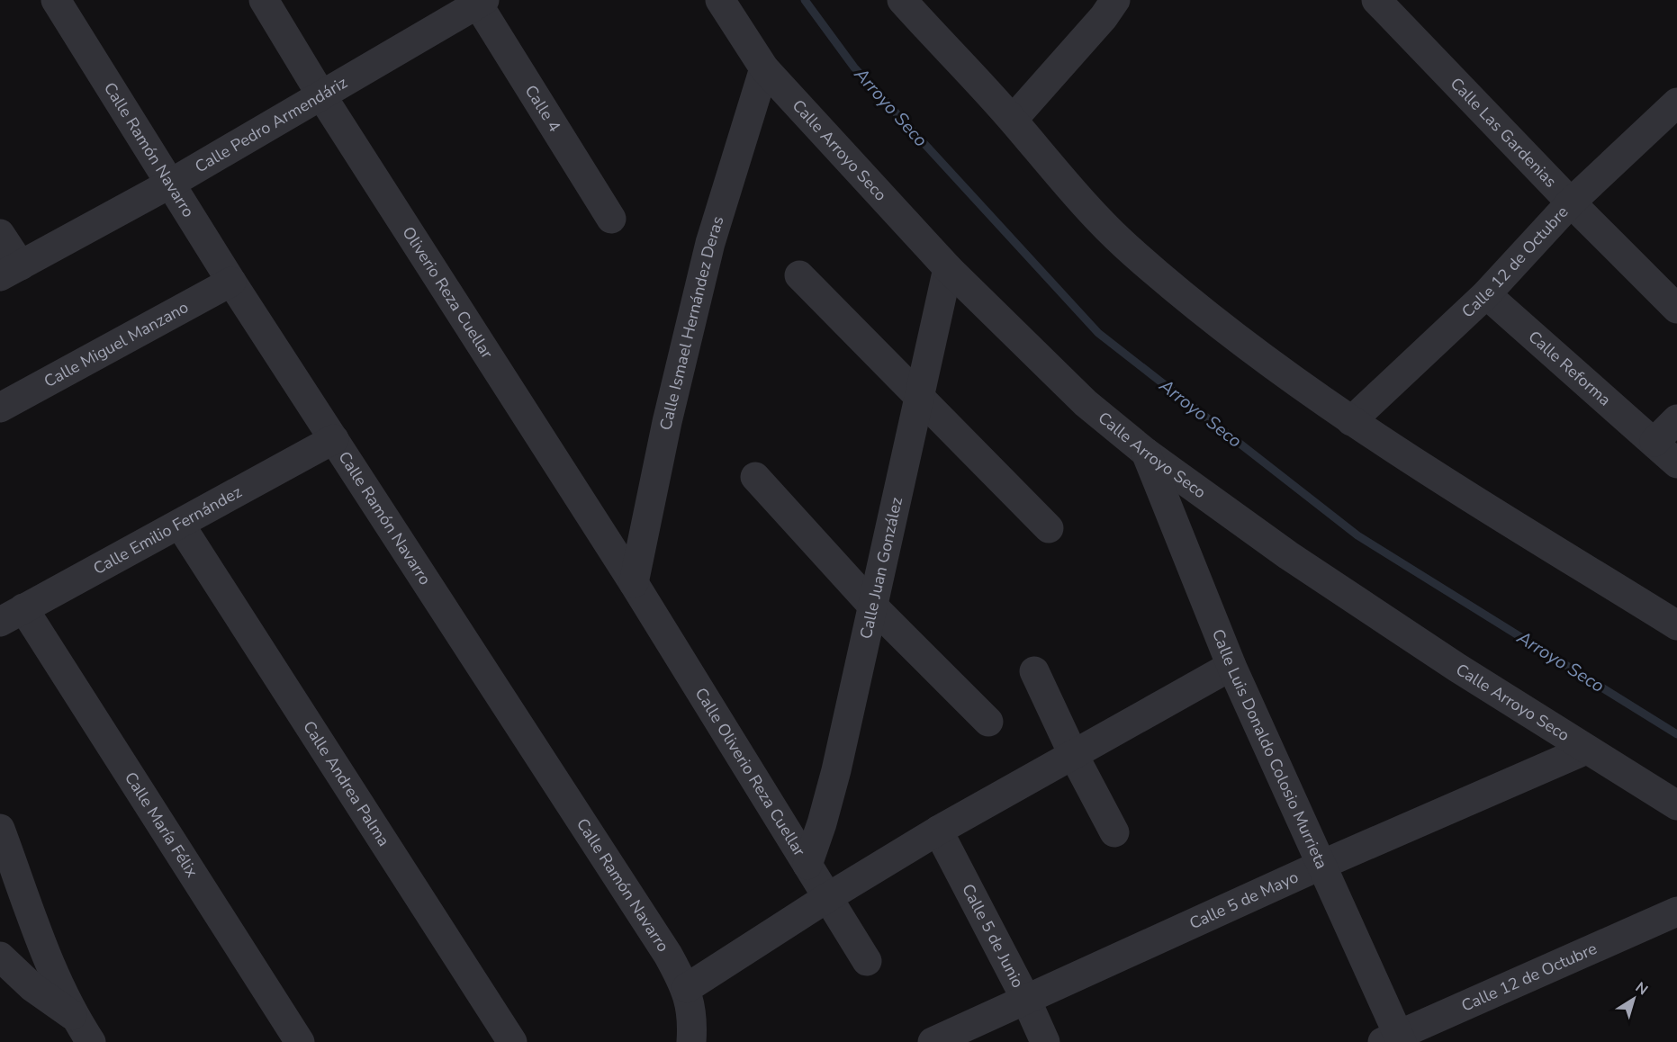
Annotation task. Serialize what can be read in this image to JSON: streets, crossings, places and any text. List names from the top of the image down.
{
  "streets": {
    "street": [
      "Calle 4",
      "Calle Pedro Armendáriz",
      "Calle Las Gardenias",
      "Calle Ramón Navarro",
      "Calle Arroyo Seco",
      "Calle 12 de Octubre",
      "Oliverio Reza Cuellar",
      "Calle Ismael Hernández Deras",
      "Calle Miguel Manzano",
      "Calle Reforma",
      "Calle Emilio Fernández",
      "Calle Juan González",
      "Calle Luis Donaldo Colosio Murrieta",
      "Calle Oliverio Reza Cuellar",
      "Calle Andrea Palma",
      "Calle María Félix",
      "Calle 5 de Mayo",
      "Calle 5 de Junio"
    ]
  },
  "crossings": [
    ["Calle 4", "Calle Pedro Armendáriz"],
    ["Calle Pedro Armendáriz", "Calle Ramón Navarro"],
    ["Calle Pedro Armendáriz", "Oliverio Reza Cuellar"],
    ["Calle Las Gardenias", "Calle 12 de Octubre"],
    ["Calle Ramón Navarro", "Calle Miguel Manzano"],
    ["Calle Ramón Navarro", "Calle Emilio Fernández"],
    ["Calle Arroyo Seco", "Calle Ismael Hernández Deras"],
    ["Calle Arroyo Seco", "Calle Juan González"],
    ["Calle Arroyo Seco", "Calle Luis Donaldo Colosio Murrieta"],
    ["Calle Arroyo Seco", "Calle 5 de Mayo"],
    ["Calle 12 de Octubre", "Calle Reforma"],
    ["Calle 12 de Octubre", "Calle Luis Donaldo Colosio Murrieta"],
    ["Oliverio Reza Cuellar", "Calle Ismael Hernández Deras"],
    ["Oliverio Reza Cuellar", "Calle Oliverio Reza Cuellar"],
    ["Calle Ismael Hernández Deras", "Calle Oliverio Reza Cuellar"],
    ["Calle Emilio Fernández", "Calle Andrea Palma"],
    ["Calle Emilio Fernández", "Calle María Félix"],
    ["Calle Juan González", "Calle Oliverio Reza Cuellar"],
    ["Calle Luis Donaldo Colosio Murrieta", "Calle 5 de Mayo"],
    ["Calle 5 de Mayo", "Calle 5 de Junio"]
  ],
  "water": ["Arroyo Seco"],
  "north": "top right"
}
